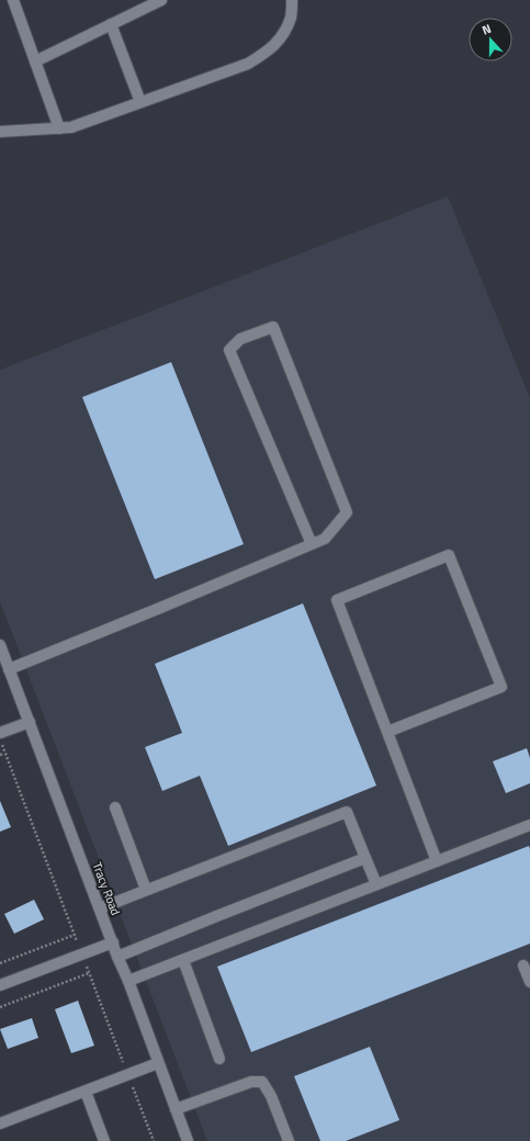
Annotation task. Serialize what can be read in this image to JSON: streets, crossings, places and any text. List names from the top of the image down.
{
  "streets": {
    "street": ["Tracy Road"]
  },
  "north": "top"
}
